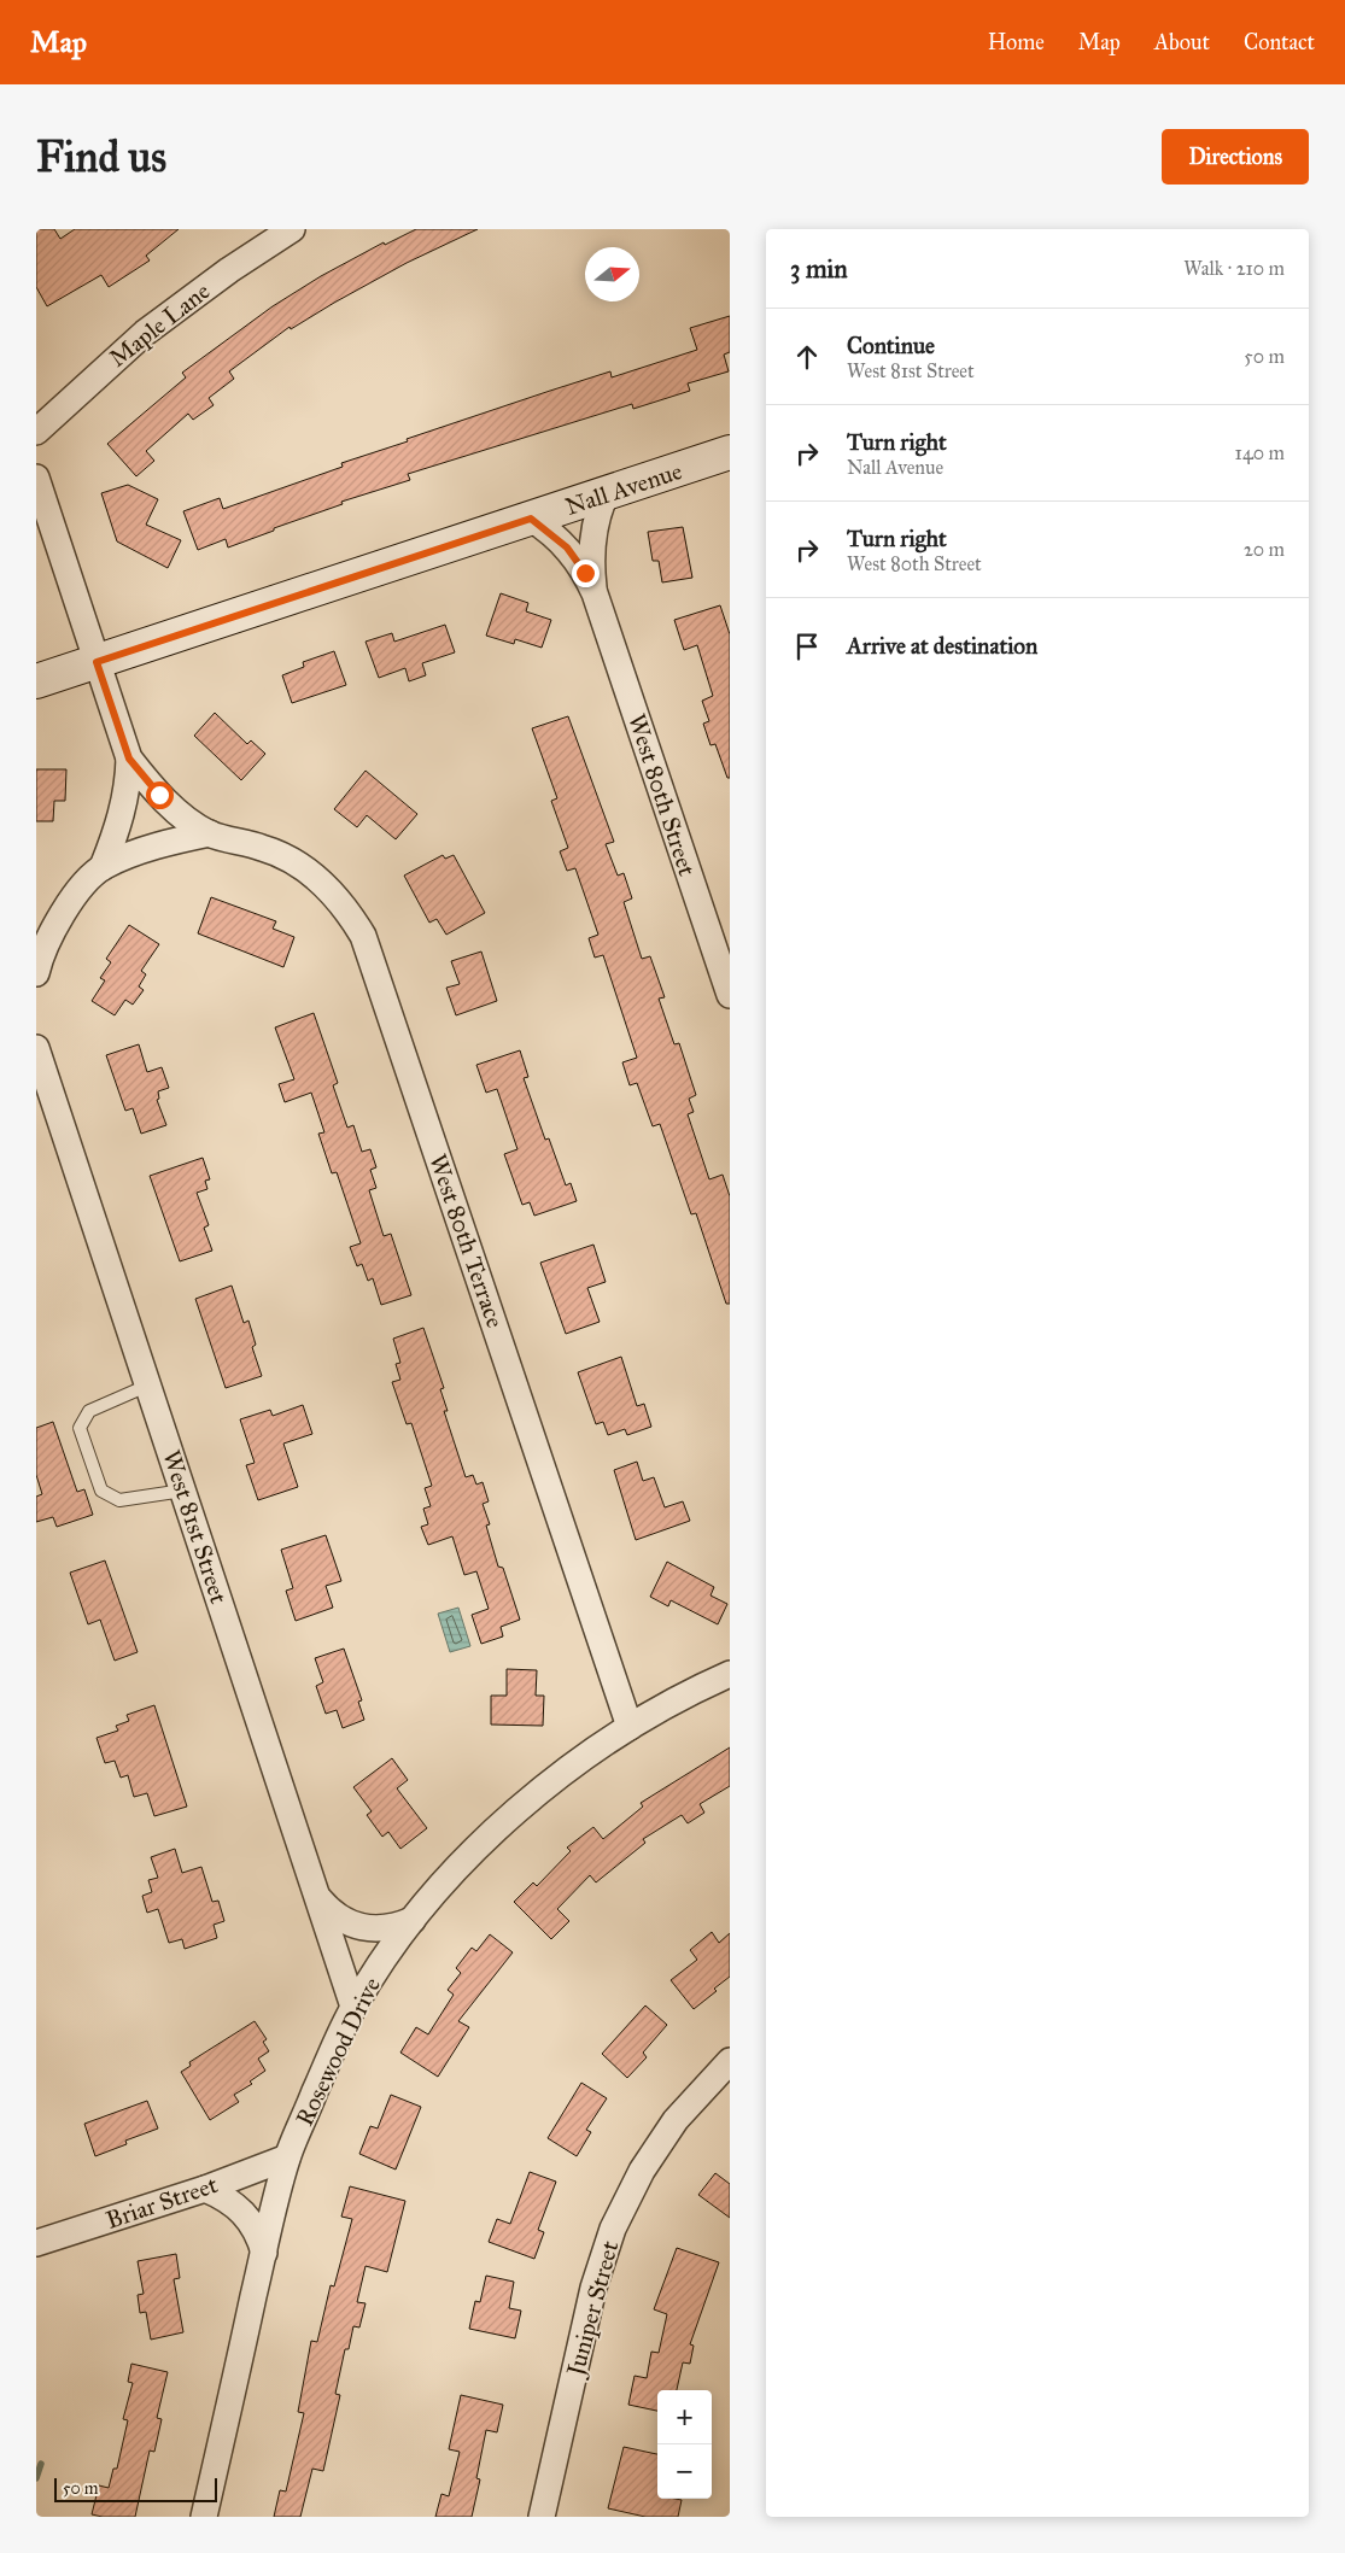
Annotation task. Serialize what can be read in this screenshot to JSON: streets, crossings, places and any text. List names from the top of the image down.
{
  "streets": {
    "main road": ["Nall Avenue"],
    "street": [
      "Maple Lane",
      "West 80th Street",
      "West 80th Terrace",
      "West 81st Street",
      "Rosewood Drive",
      "Briar Street",
      "Juniper Street"
    ]
  },
  "crossings": [
    ["Nall Avenue", "West 80th Street"],
    ["West 80th Terrace", "Rosewood Drive"],
    ["West 81st Street", "Rosewood Drive"],
    ["Rosewood Drive", "Briar Street"]
  ],
  "scale_bar": "50 m",
  "north": "right",
  "page": {
    "header": "Map",
    "nav": [
      "Home",
      "Map",
      "About",
      "Contact"
    ],
    "buttons": "Directions",
    "title": "Find us",
    "heading": ["3 min", "Walk · 210 m"],
    "list": [
      ["Continue", "West 81st Street", "50 m"],
      ["Turn right", "Nall Avenue", "140 m"],
      ["Turn right", "West 80th Street", "20 m"],
      "Arrive at destination"
    ],
    "map_buttons": ["+", "−"],
    "scale": "50 m"
  }
}
